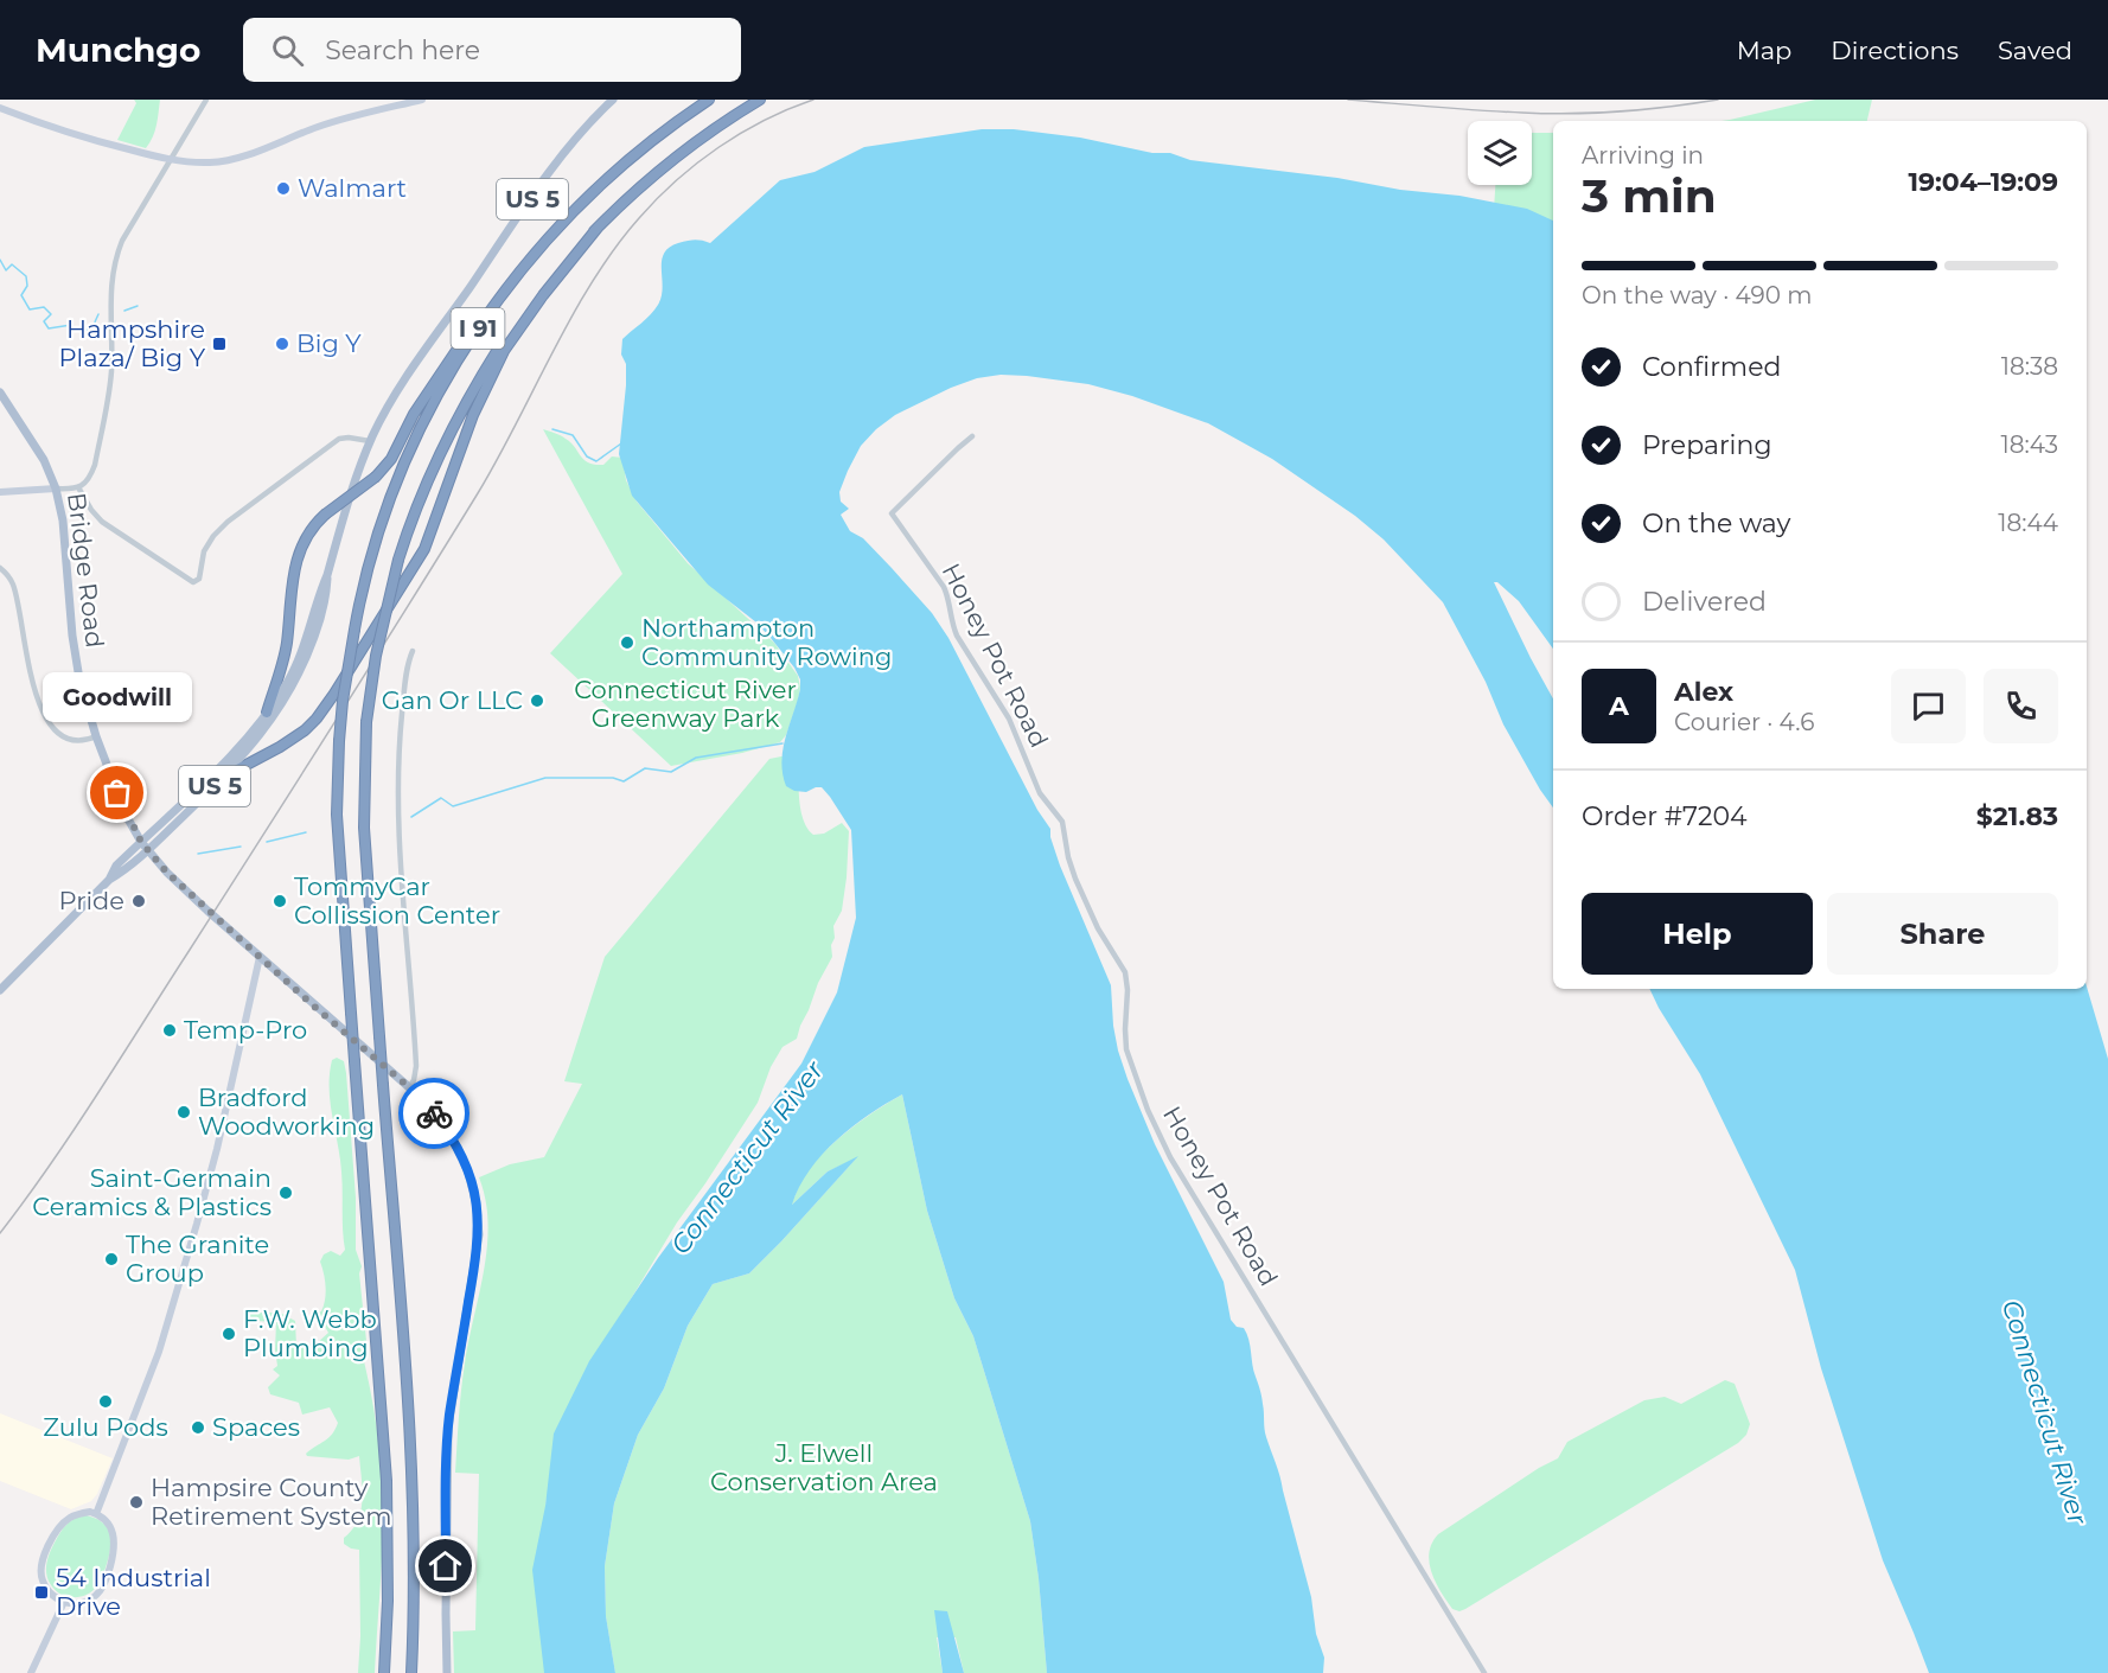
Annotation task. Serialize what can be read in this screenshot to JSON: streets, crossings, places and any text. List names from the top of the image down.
{
  "streets": {
    "highway": ["I 91"],
    "main road": ["US 5", "Bridge Road"],
    "street": ["Honey Pot Road"]
  },
  "crossings": [
    ["US 5", "Bridge Road"]
  ],
  "water": ["Connecticut River"],
  "parks": ["Connecticut River Greenway Park", "J. Elwell Conservation Area"],
  "places": {
    "other": [
      "Walmart",
      "Big Y",
      "Northampton Community Rowing",
      "Gan Or LLC",
      "Goodwill",
      "Pride",
      "TommyCar Collission Center",
      "Temp-Pro",
      "Bradford Woodworking",
      "Saint-Germain Ceramics & Plastics",
      "The Granite Group",
      "F.W. Webb Plumbing",
      "Zulu Pods",
      "Spaces",
      "Hampsire County Retirement System"
    ],
    "transit": ["Hampshire Plaza/ Big Y", "54 Industrial Drive"]
  },
  "page": {
    "header": "Munchgo",
    "search": "Search here",
    "nav": ["Map", "Directions", "Saved"],
    "heading": ["3 min", "Arriving in", "19:04–19:09"],
    "panel": [
      "Alex",
      "Courier · 4.6",
      "Order #7204",
      "$21.83"
    ],
    "bar": "On the way · 490 m",
    "list": [
      ["Confirmed", "18:38"],
      ["Preparing", "18:43"],
      ["On the way", "18:44"],
      "Delivered"
    ],
    "round": "A",
    "bubble": "Goodwill",
    "buttons": ["Help", "Share"]
  }
}
